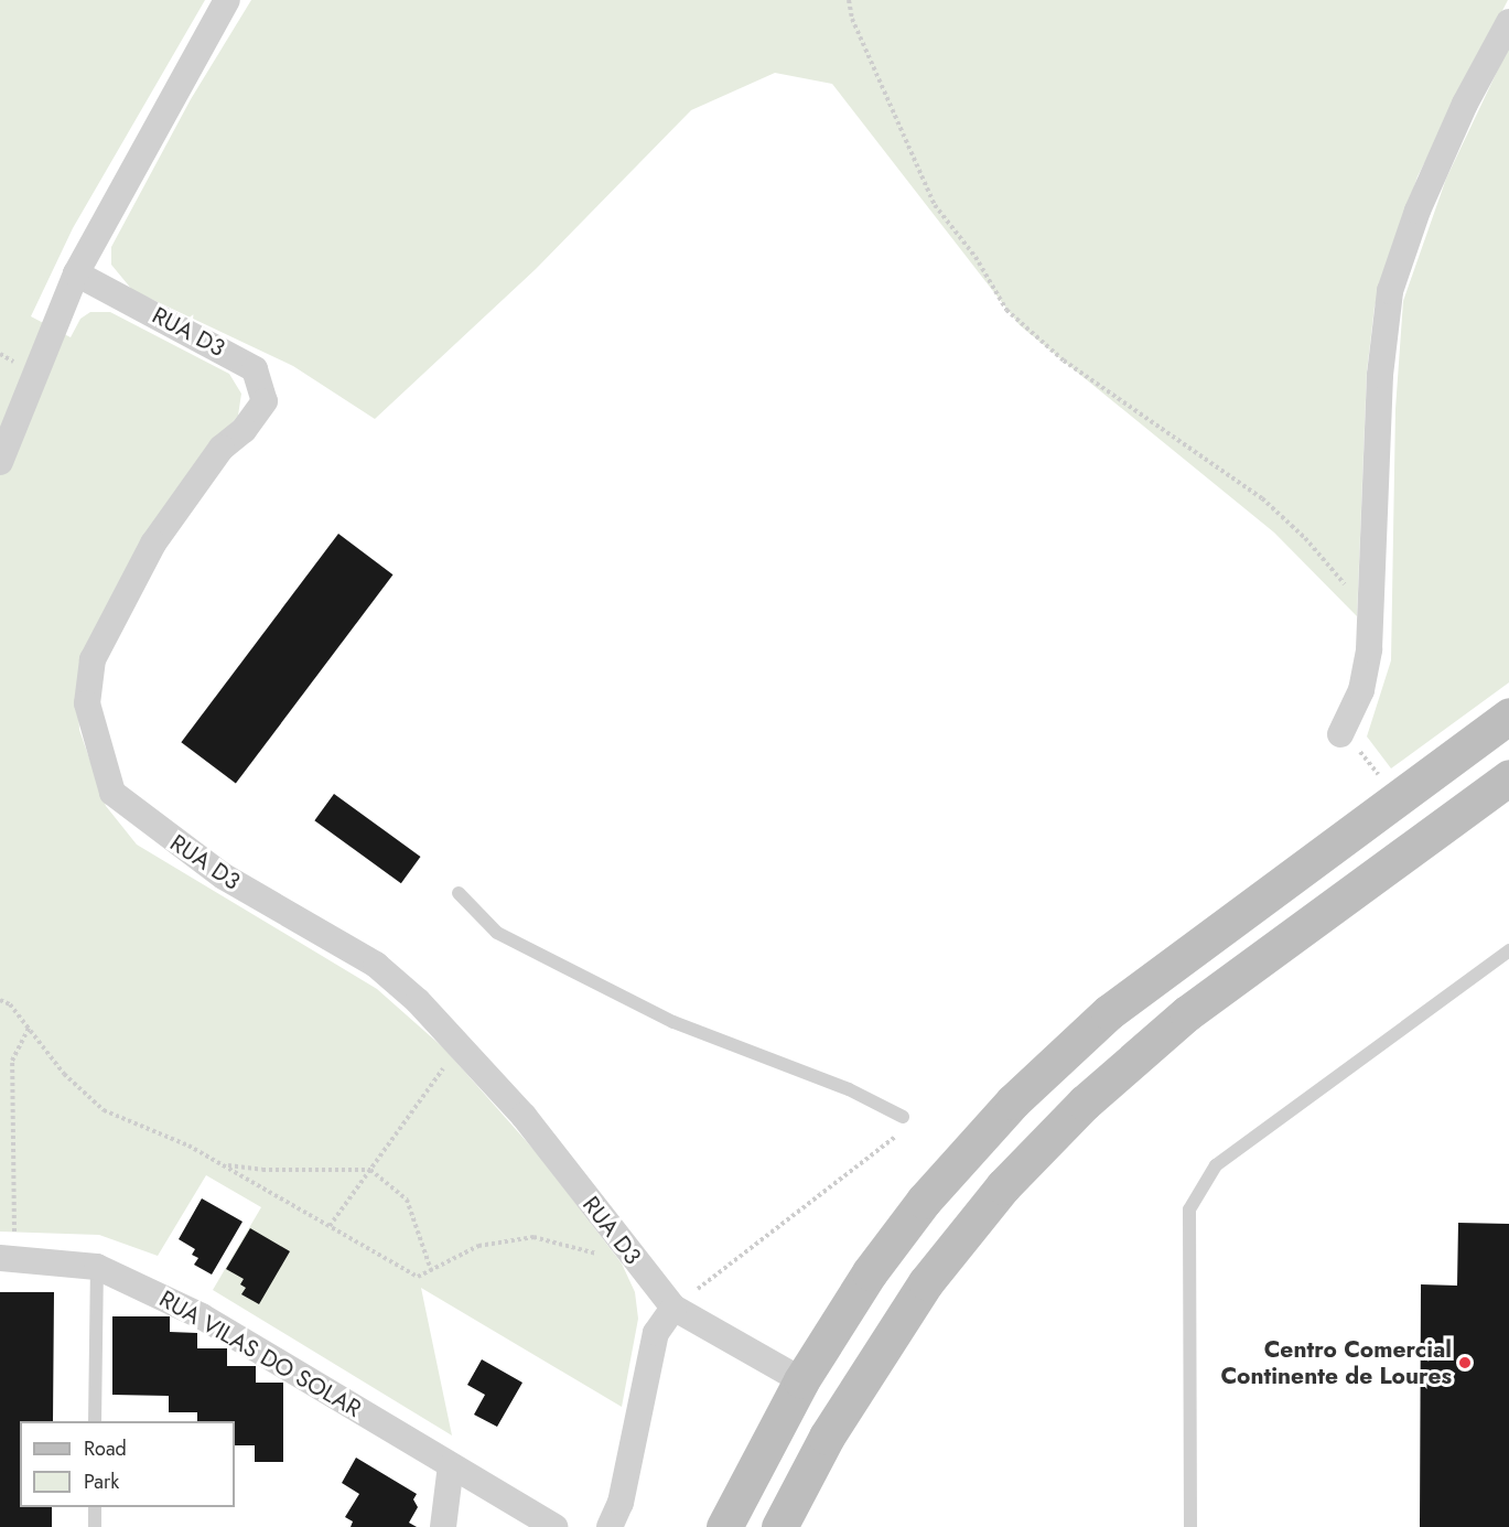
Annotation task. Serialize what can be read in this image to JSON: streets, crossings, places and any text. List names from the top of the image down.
{
  "streets": {
    "street": ["RUA D3", "RUA VILAS DO SOLAR"]
  },
  "places": ["Centro Comercial Continente de Loures"],
  "legend": ["Road", "Park"]
}
